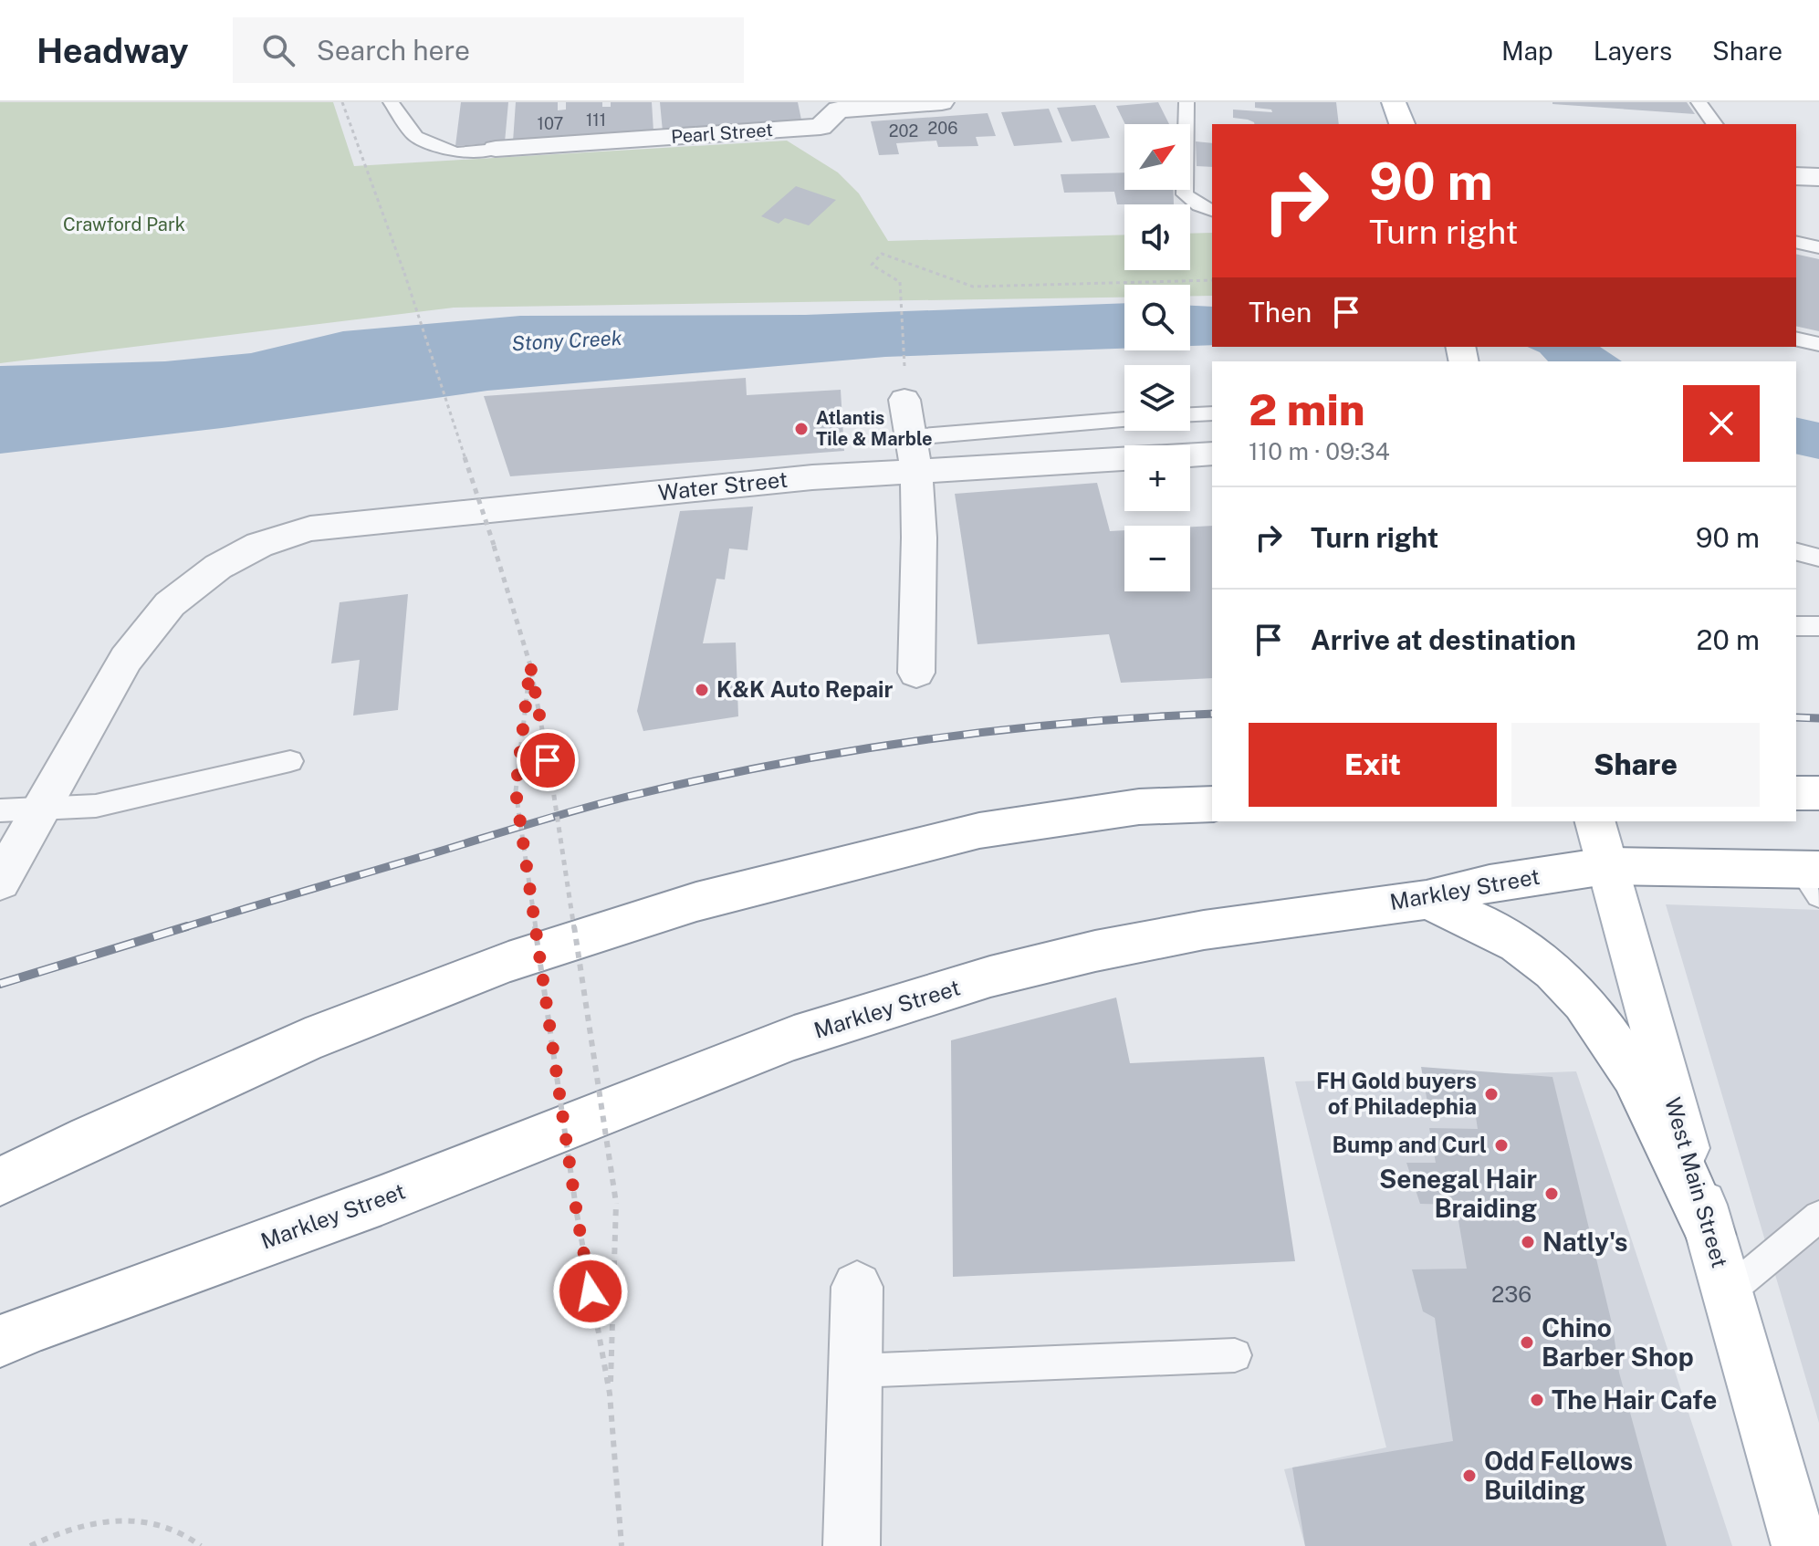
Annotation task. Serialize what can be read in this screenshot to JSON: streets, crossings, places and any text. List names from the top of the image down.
{
  "streets": {
    "main road": ["Markley Street", "West Main Street"],
    "street": ["Pearl Street", "Water Street"]
  },
  "crossings": [
    ["Markley Street", "West Main Street"]
  ],
  "water": ["Stony Creek"],
  "parks": ["Crawford Park"],
  "places": [
    "Atlantis Tile & Marble",
    "K&K Auto Repair",
    "FH Gold buyers of Philadephia",
    "Bump and Curl",
    "Senegal Hair Braiding",
    "Natly's",
    "Chino Barber Shop",
    "The Hair Cafe",
    "Odd Fellows Building"
  ],
  "house_numbers": [
    "111",
    "107",
    "206",
    "202",
    "236"
  ],
  "north": "top right",
  "page": {
    "header": "Headway",
    "search": "Search here",
    "nav": ["Map", "Layers", "Share"],
    "map_buttons": ["+", "−"],
    "turn": ["90 m", "Turn right"],
    "then": "Then",
    "heading": ["2 min", "110 m · 09:34"],
    "list": [
      {
        "name": "Turn right",
        "value": "90 m"
      },
      {
        "name": "Arrive at destination",
        "value": "20 m"
      }
    ],
    "buttons": ["Exit", "Share"]
  }
}
